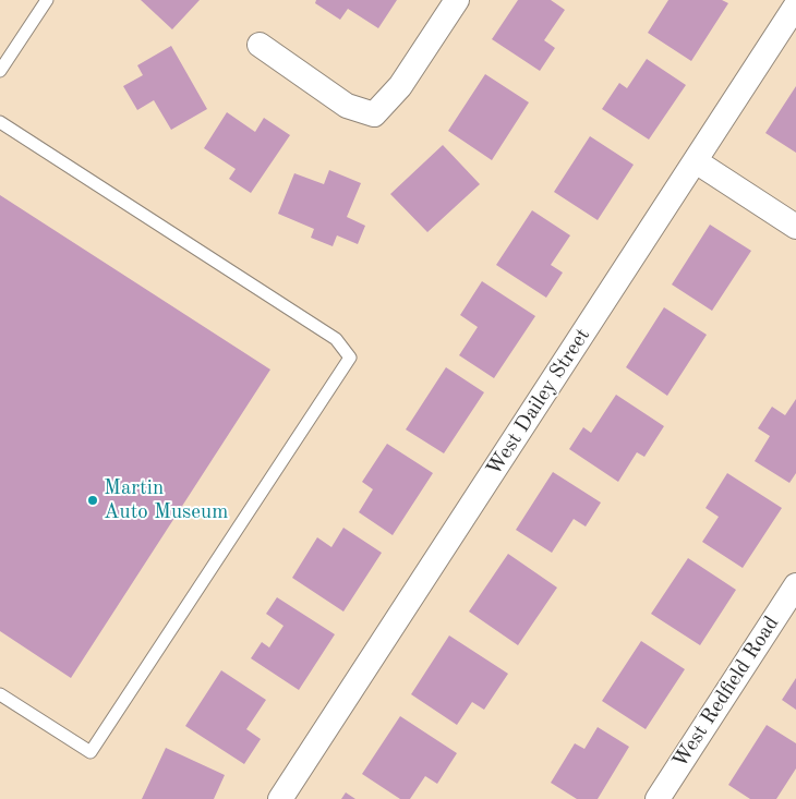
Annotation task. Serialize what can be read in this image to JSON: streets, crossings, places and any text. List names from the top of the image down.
{
  "streets": {
    "street": ["West Dailey Street", "West Redfield Road"]
  },
  "places": ["Martin Auto Museum"]
}
